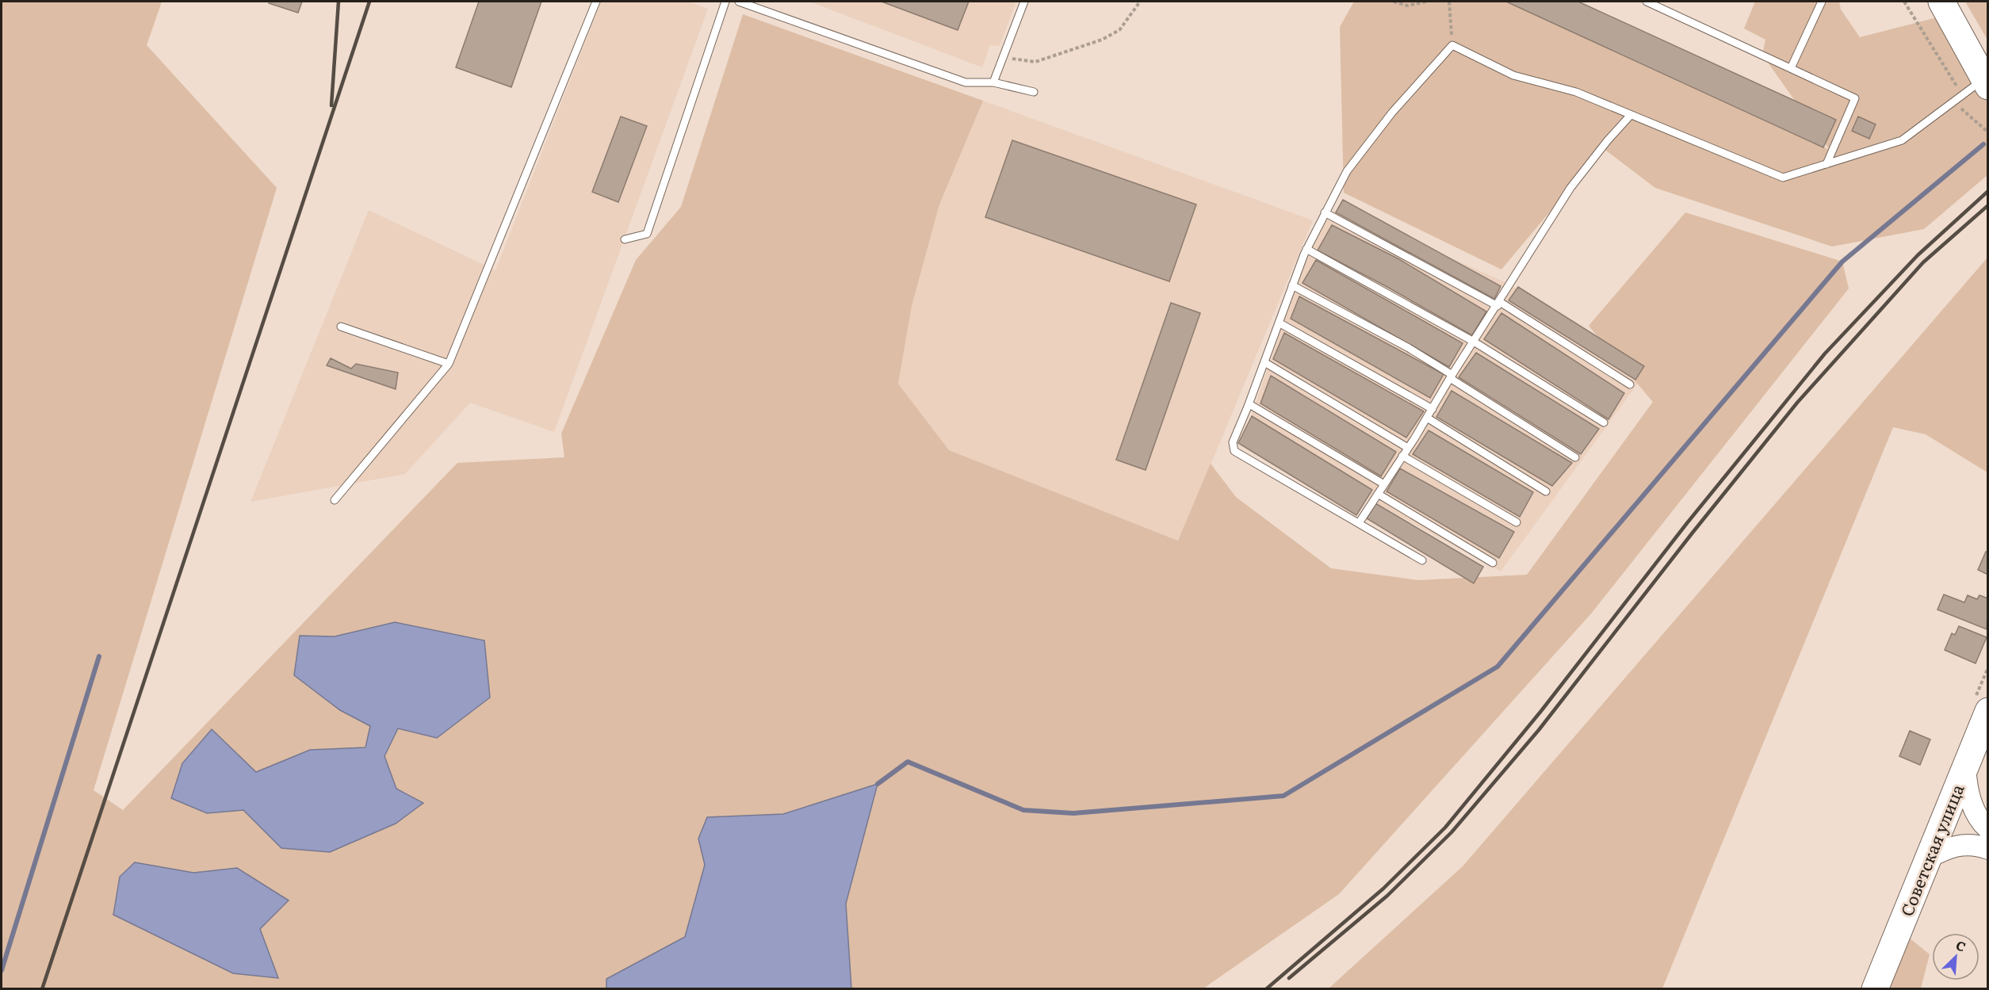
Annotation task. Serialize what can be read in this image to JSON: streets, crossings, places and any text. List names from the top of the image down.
{
  "streets": {
    "highway": ["Советская улица"]
  },
  "north": "top right"
}
